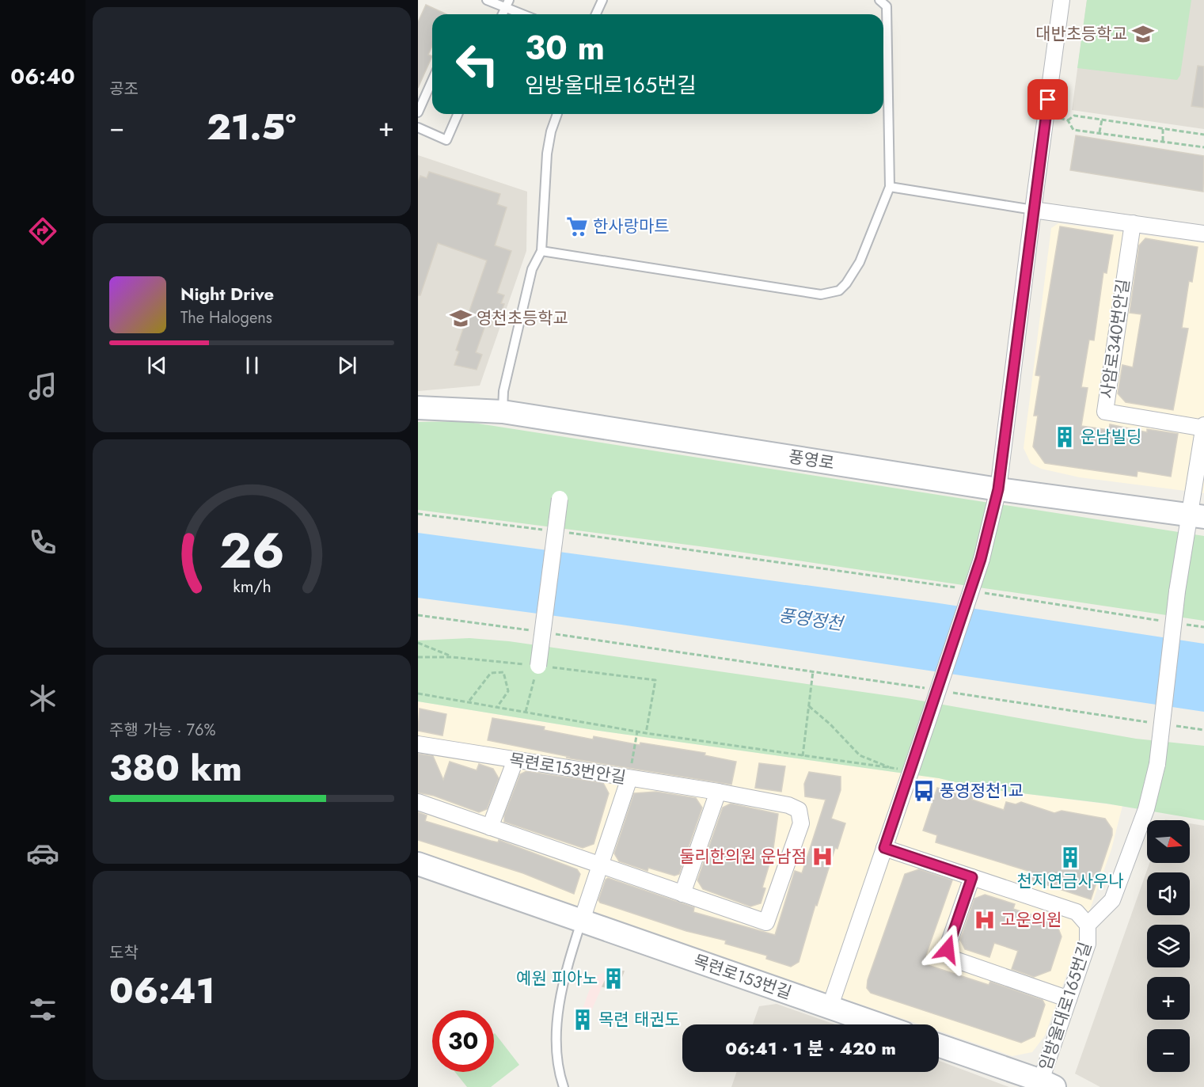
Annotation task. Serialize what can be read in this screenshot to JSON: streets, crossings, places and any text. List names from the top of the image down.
{
  "streets": {
    "main road": ["풍영로", "목련로153번길"],
    "street": ["사암로340번안길", "목련로153번안길", "임방울대로165번길"]
  },
  "crossings": [
    ["사암로340번안길", "임방울대로165번길"],
    ["풍영로", "임방울대로165번길"]
  ],
  "water": ["풍영정천"],
  "places": {
    "school or university": ["대반초등학교", "영천초등학교"],
    "supermarket": ["한사랑마트"],
    "building": [
      "운남빌딩",
      "천지연금사우나",
      "예원 피아노",
      "목련 태권도"
    ],
    "bus stop": ["풍영정천1교"],
    "hospital": ["둘리한의원 운남점", "고운의원"]
  },
  "north": "right",
  "page": {
    "tabs": "06:40",
    "tile": [
      "공조",
      ["주행 가능 · 76%", "380 km"],
      ["도착", "06:41"]
    ],
    "turn": ["30 m", "임방울대로165번길"],
    "heat": ["−", "21.5°", "+"],
    "song": ["Night Drive", "The Halogens"],
    "map_buttons": ["+", "−"],
    "limit": "30",
    "trip": "06:41 · 1 분 · 420 m",
    "gauge": ["26", "km/h"]
  }
}
